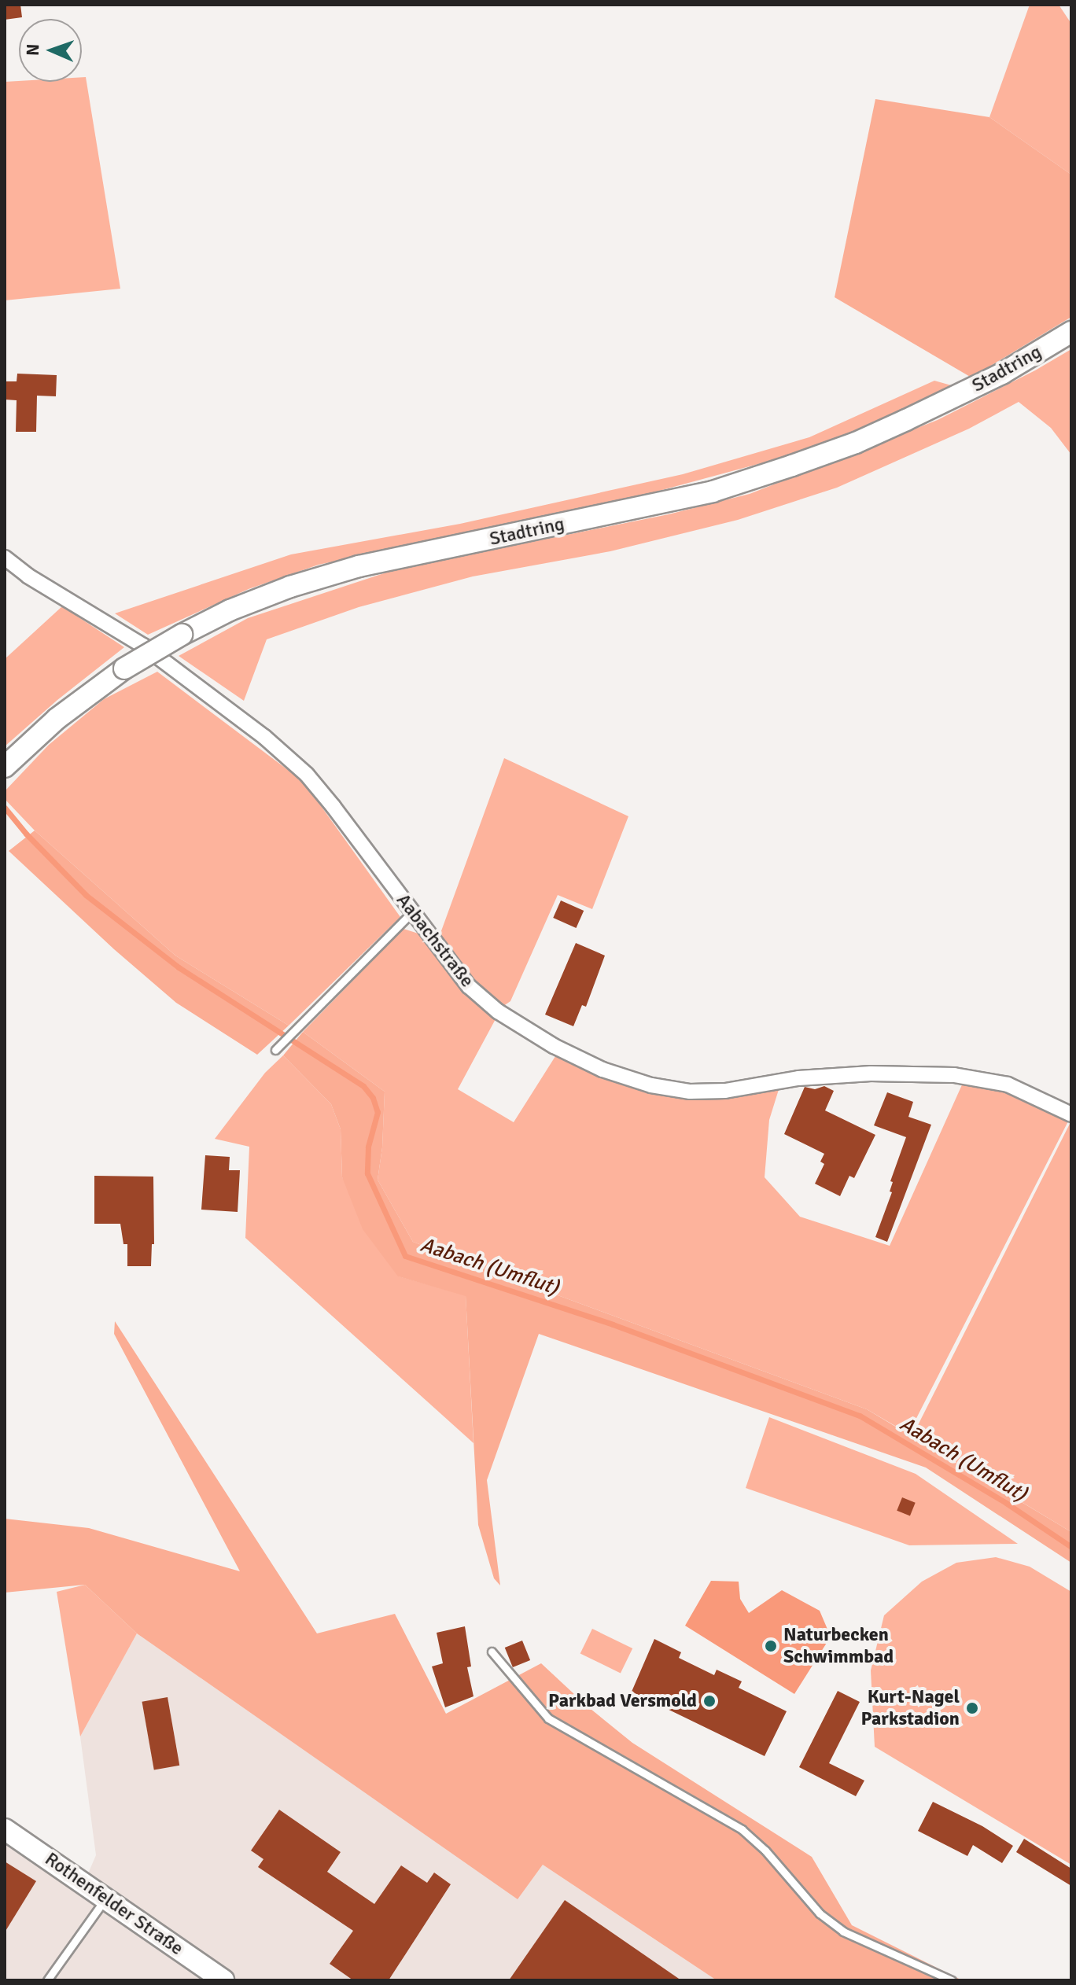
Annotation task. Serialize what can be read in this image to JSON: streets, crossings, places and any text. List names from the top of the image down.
{
  "streets": {
    "street": ["Stadtring", "Aabachstraße", "Rothenfelder Straße"]
  },
  "water": ["Aabach (Umflut)"],
  "places": ["Naturbecken Schwimmbad", "Parkbad Versmold", "Kurt-Nagel Parkstadion"],
  "north": "left"
}
